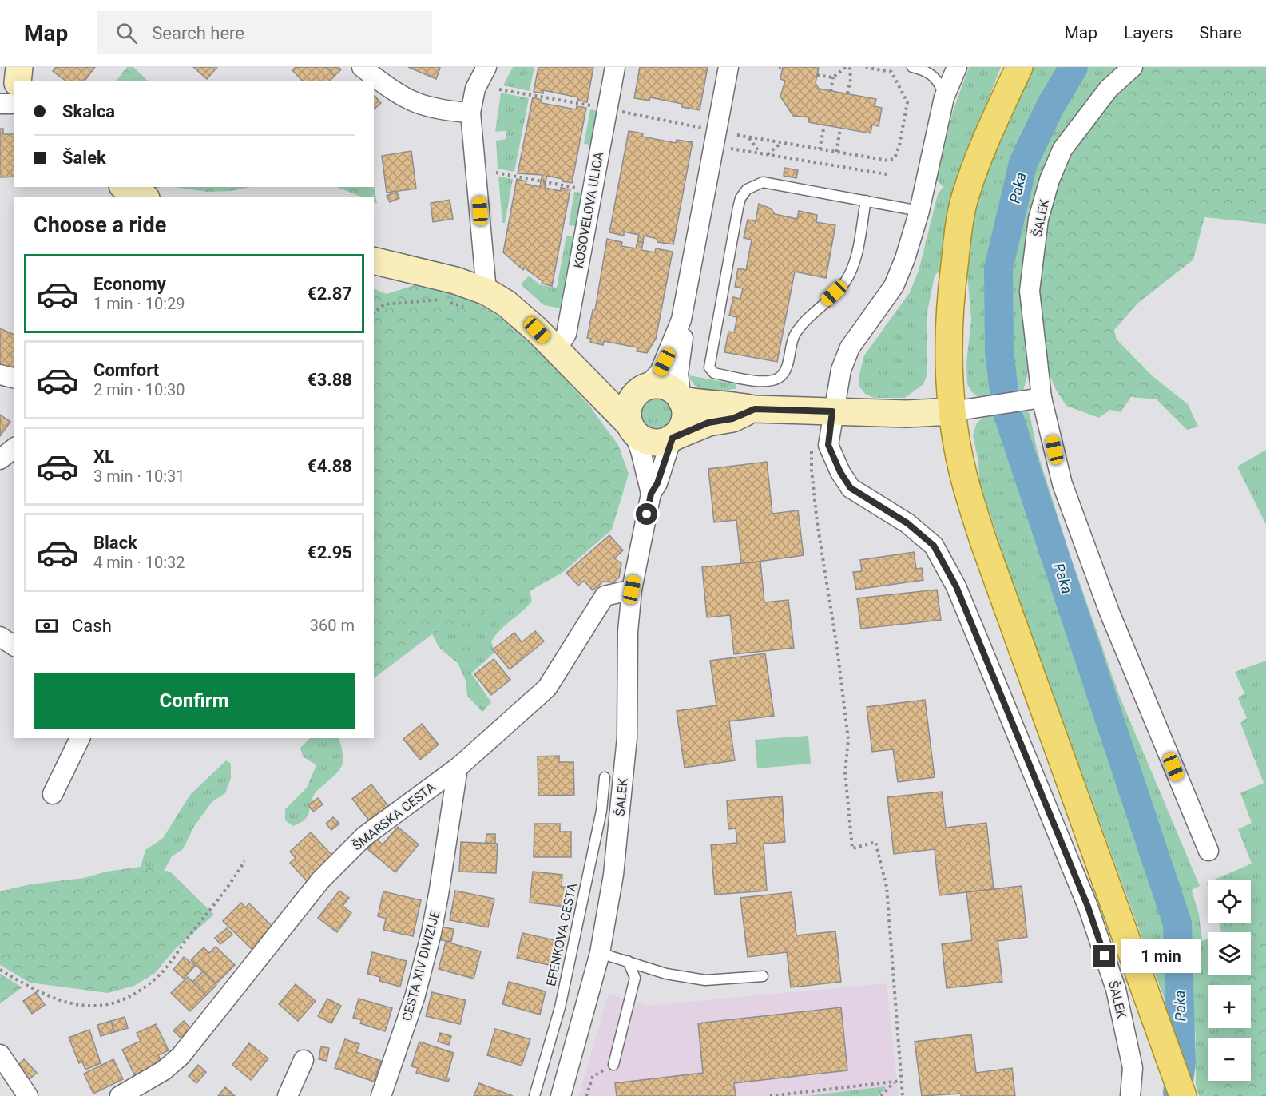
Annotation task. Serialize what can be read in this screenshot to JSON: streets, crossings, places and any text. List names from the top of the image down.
{
  "streets": {
    "street": [
      "KOSOVELOVA ULICA",
      "ŠALEK",
      "ŠMARSKA CESTA",
      "CESTA XIV DIVIZIJE"
    ],
    "lane": ["EFENKOVA CESTA"]
  },
  "crossings": [
    ["ŠALEK", "ŠMARSKA CESTA"],
    ["ŠMARSKA CESTA", "CESTA XIV DIVIZIJE"]
  ],
  "water": ["Paka"],
  "page": {
    "header": "Map",
    "search": "Search here",
    "nav": ["Map", "Layers", "Share"],
    "banner": ["Skalca", "Šalek"],
    "heading": "Choose a ride",
    "list": [
      {
        "name": "Economy",
        "note": "1 min · 10:29",
        "value": "€2.87"
      },
      {
        "name": "Comfort",
        "note": "2 min · 10:30",
        "value": "€3.88"
      },
      {
        "name": "XL",
        "note": "3 min · 10:31",
        "value": "€4.88"
      },
      {
        "name": "Black",
        "note": "4 min · 10:32",
        "value": "€2.95"
      }
    ],
    "pay": ["Cash", "360 m"],
    "buttons": "Confirm",
    "map_buttons": ["+", "−"],
    "bubble": "1 min"
  }
}
